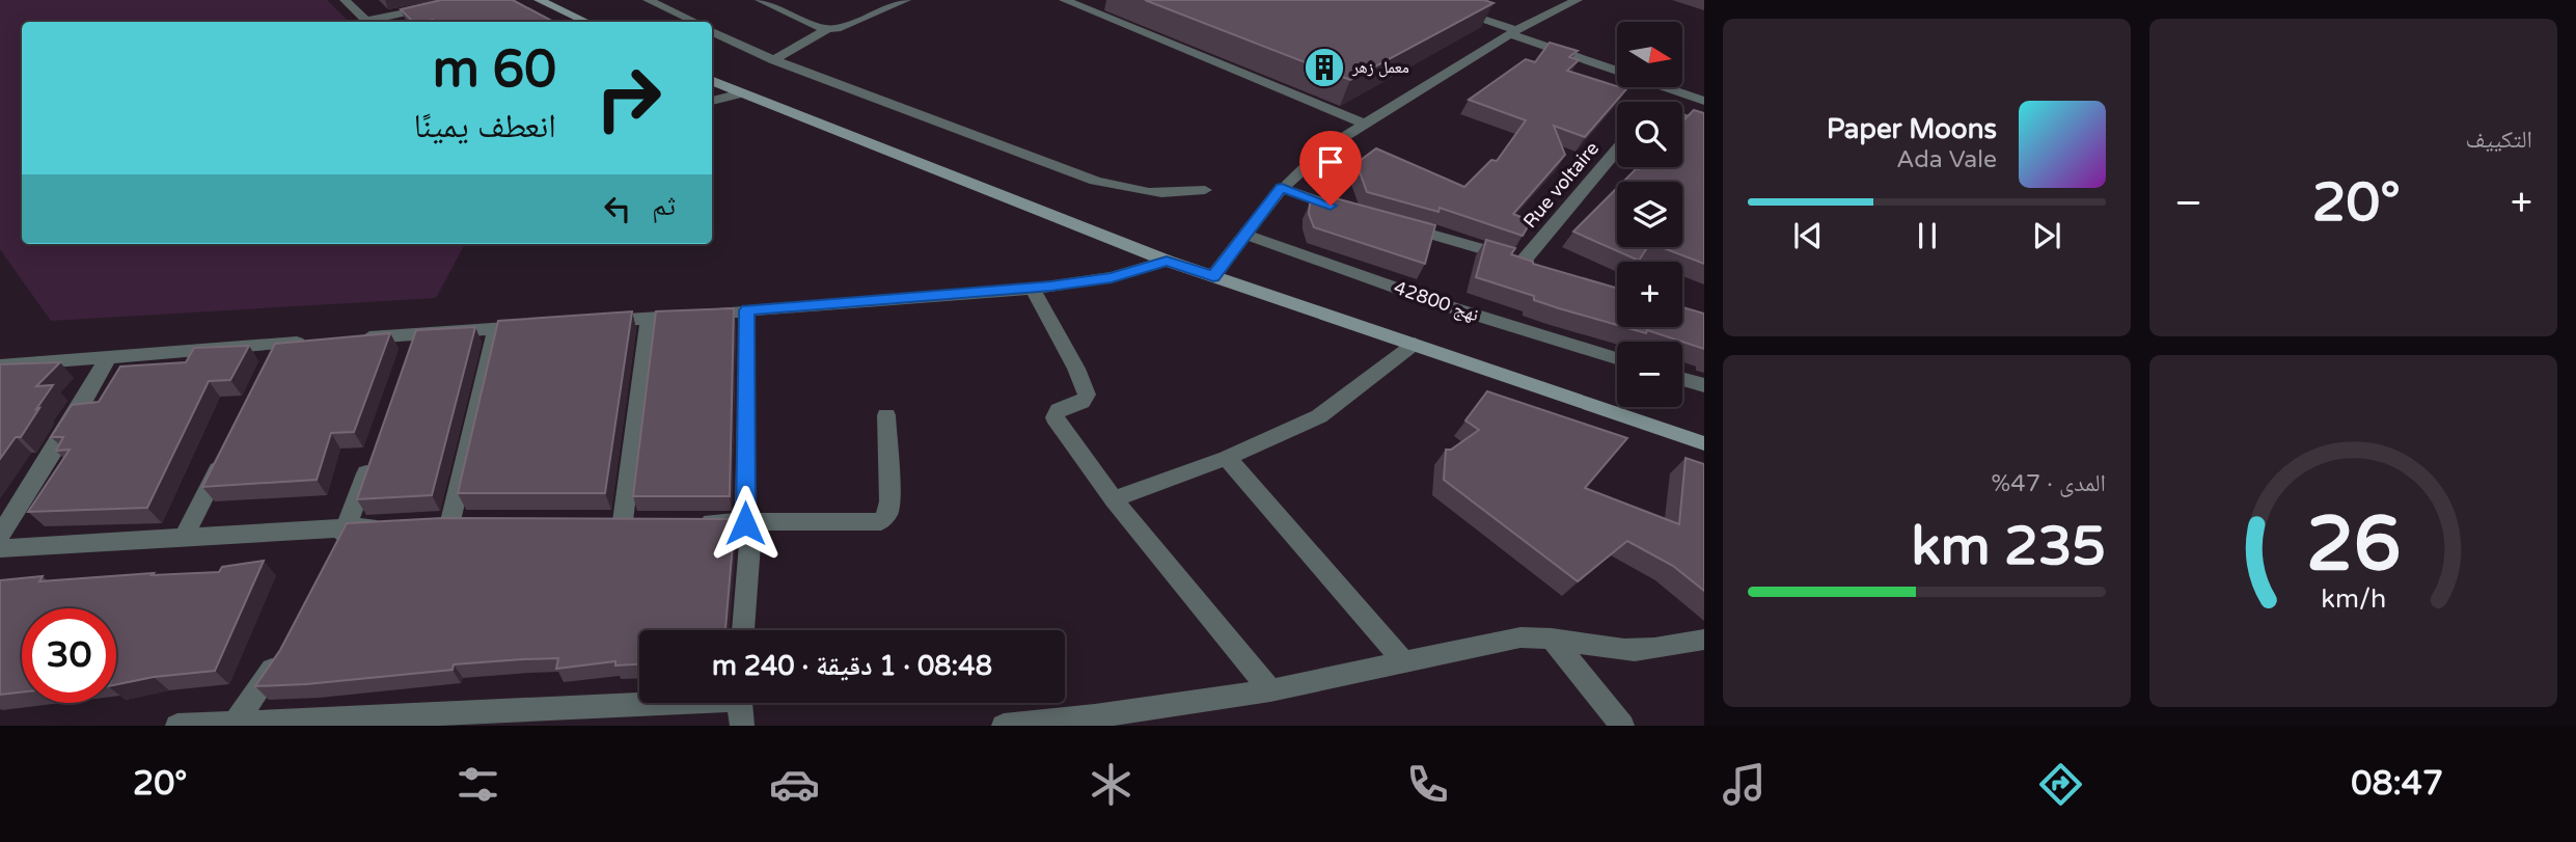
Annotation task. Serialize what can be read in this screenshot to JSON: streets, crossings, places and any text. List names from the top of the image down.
{
  "streets": {
    "street": ["Rue voltaire", "نهج 42800"]
  },
  "places": {
    "building": ["معمل زهر"]
  },
  "north": "right",
  "page": {
    "tile": [
      "التكييف",
      ["المدى · 47%", "235 km"]
    ],
    "map_buttons": ["+", "−"],
    "turn": ["60 m", "انعطف يمينًا"],
    "song": ["Paper Moons", "Ada Vale"],
    "heat": ["−", "20°", "+"],
    "then": "ثم",
    "limit": "30",
    "trip": "08:48 · 1 دقيقة · 240 m",
    "tabs": ["08:47", "20°"],
    "gauge": ["26", "km/h"]
  }
}
